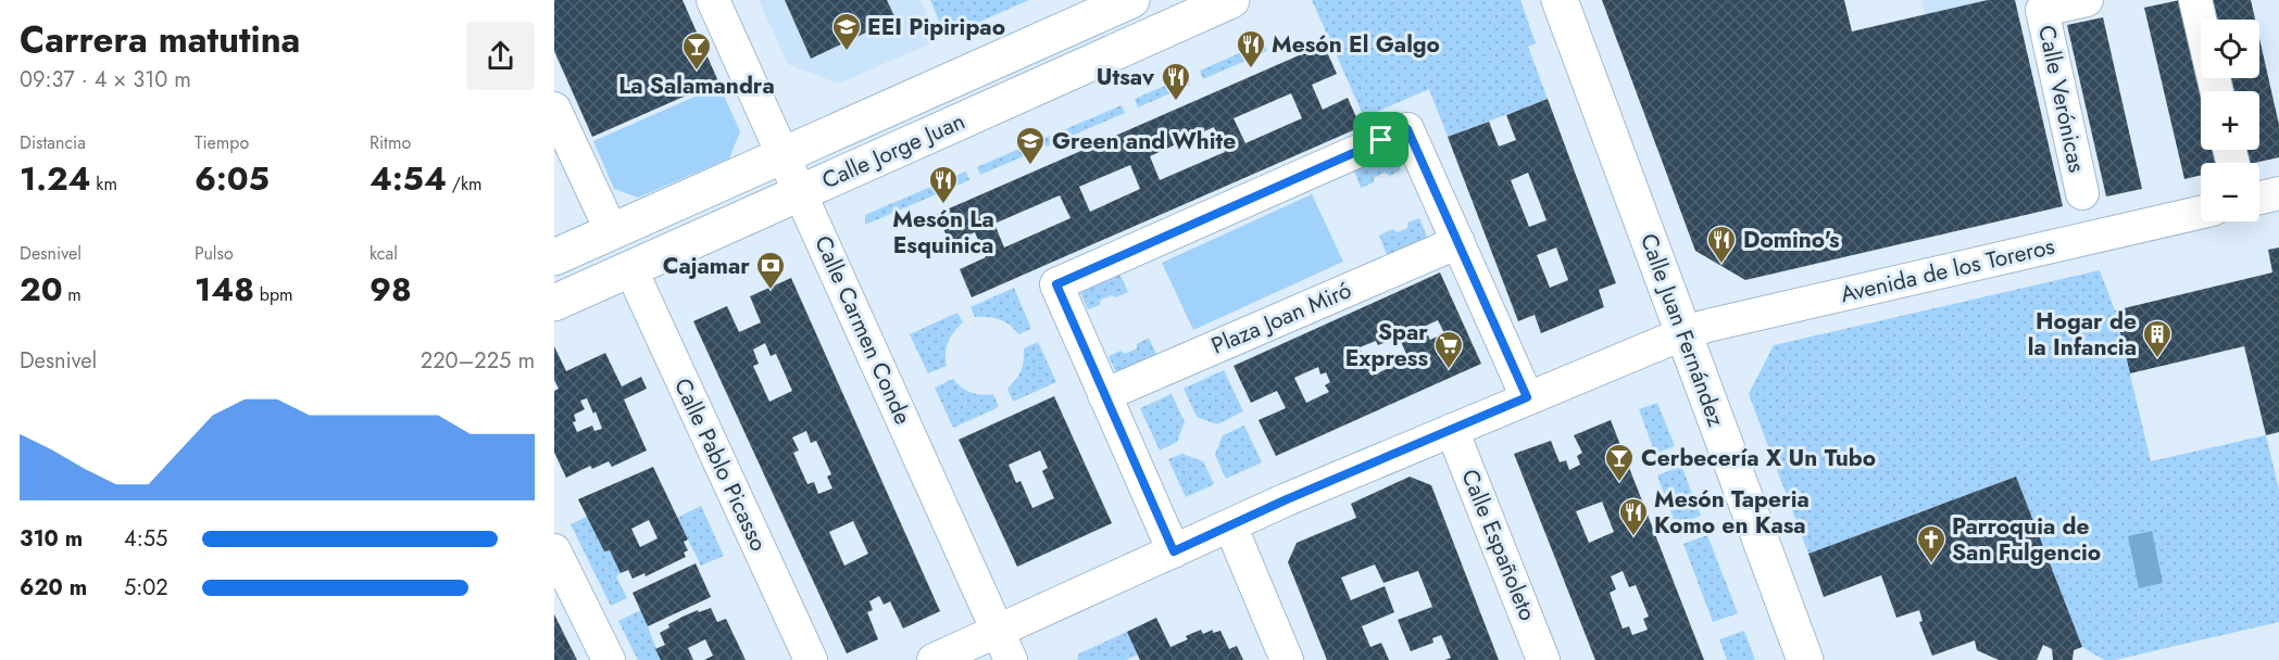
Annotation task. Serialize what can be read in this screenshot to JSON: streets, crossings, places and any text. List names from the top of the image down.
{
  "streets": {
    "main road": ["Calle Jorge Juan", "Calle Juan Fernández"],
    "street": [
      "Calle Verónicas",
      "Avenida de los Toreros",
      "Plaza Joan Miró",
      "Calle Carmen Conde",
      "Calle Pablo Picasso",
      "Calle Españoleto"
    ]
  },
  "crossings": [
    ["Calle Jorge Juan", "Calle Carmen Conde"],
    ["Calle Jorge Juan", "Calle Pablo Picasso"],
    ["Avenida de los Toreros", "Calle Carmen Conde"],
    ["Avenida de los Toreros", "Calle Juan Fernández"],
    ["Avenida de los Toreros", "Calle Españoleto"]
  ],
  "places": {
    "school or university": ["EEI Pipiripao", "Green and White"],
    "restaurant": [
      "Mesón El Galgo",
      "Utsav",
      "Mesón La Esquinica",
      "Domino's",
      "Mesón Taperia Komo en Kasa"
    ],
    "bar": ["La Salamandra", "Cerbecería X Un Tubo"],
    "bank": ["Cajamar"],
    "building": ["Hogar de la Infancia"],
    "supermarket": ["Spar Express"],
    "church": ["Parroquia de San Fulgencio"]
  },
  "page": {
    "heading": ["Carrera matutina", "09:37 · 4 × 310 m"],
    "map_buttons": ["+", "−"],
    "stats": [
      ["Distancia", "1.24 km"],
      ["Tiempo", "6:05"],
      ["Ritmo", "4:54 /km"],
      ["Desnivel", "20 m"],
      ["Pulso", "148 bpm"],
      ["kcal", "98"]
    ],
    "chart": ["Desnivel", "220–225 m"],
    "list": [
      {
        "name": "310 m",
        "note": "4:55"
      },
      {
        "name": "620 m",
        "note": "5:02"
      }
    ]
  }
}
